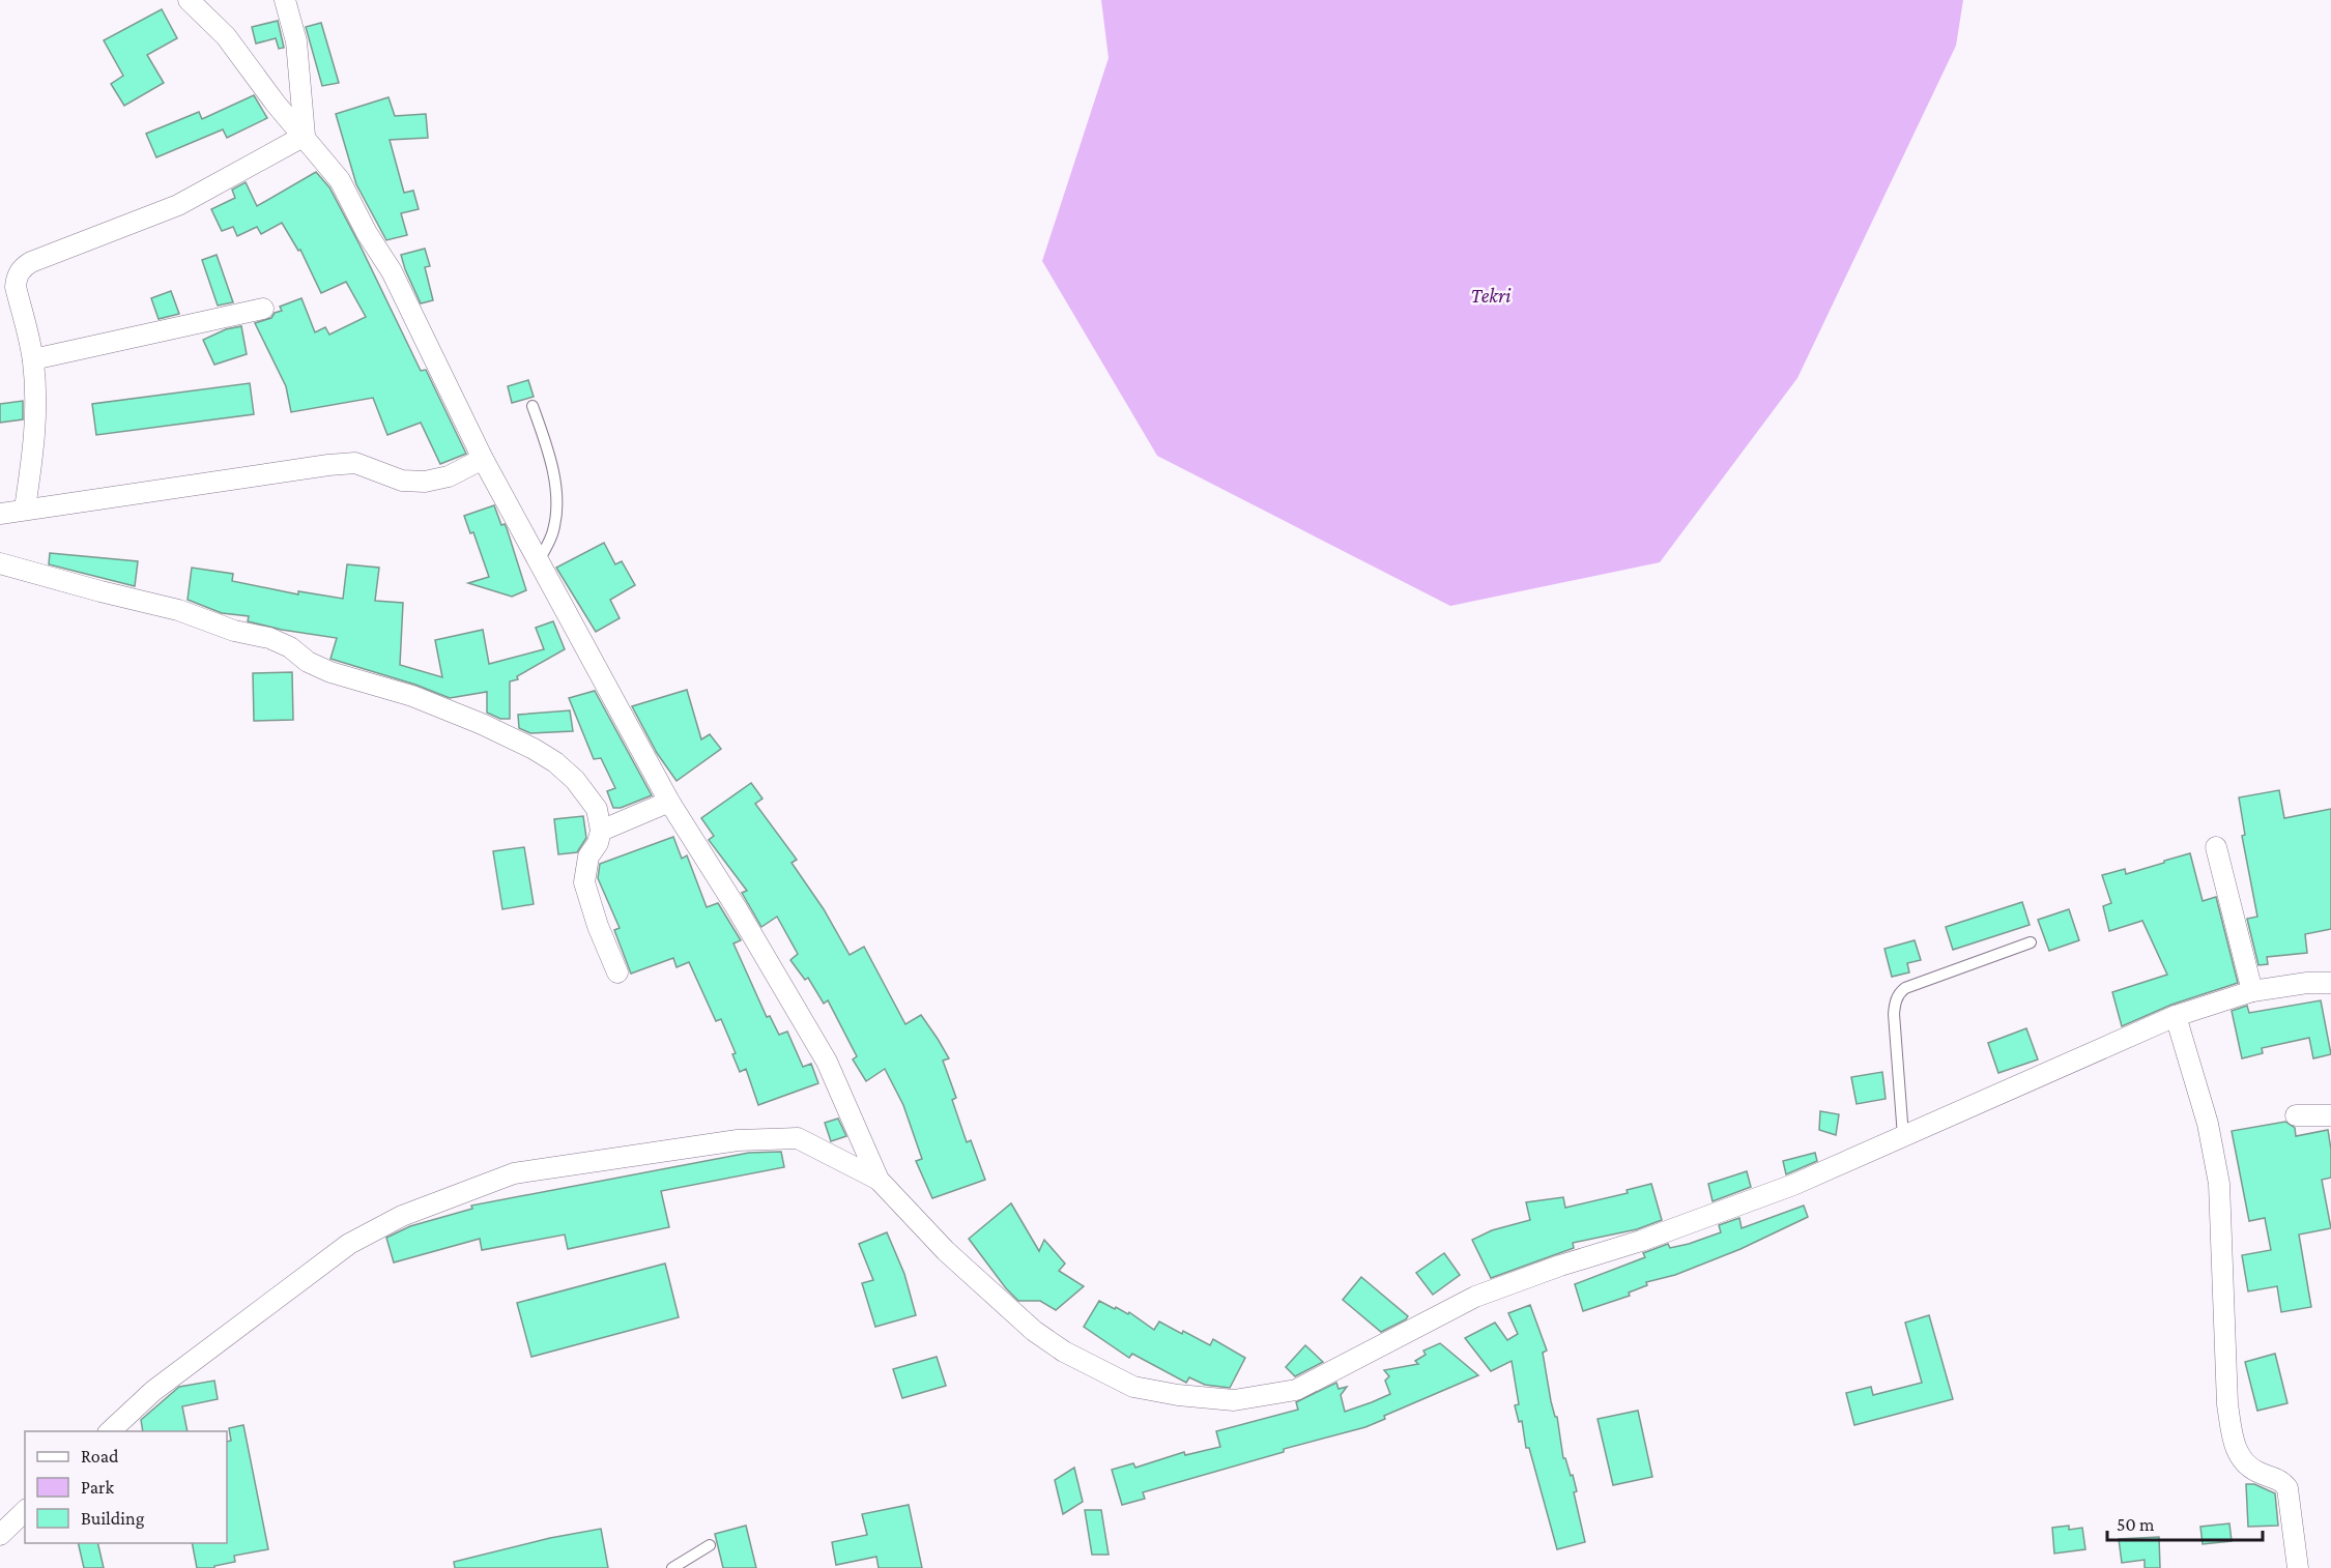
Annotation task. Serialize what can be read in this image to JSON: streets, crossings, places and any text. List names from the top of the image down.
{
  "parks": ["Tekri"],
  "legend": ["Road", "Park", "Building"],
  "scale_bar": "50 m"
}
